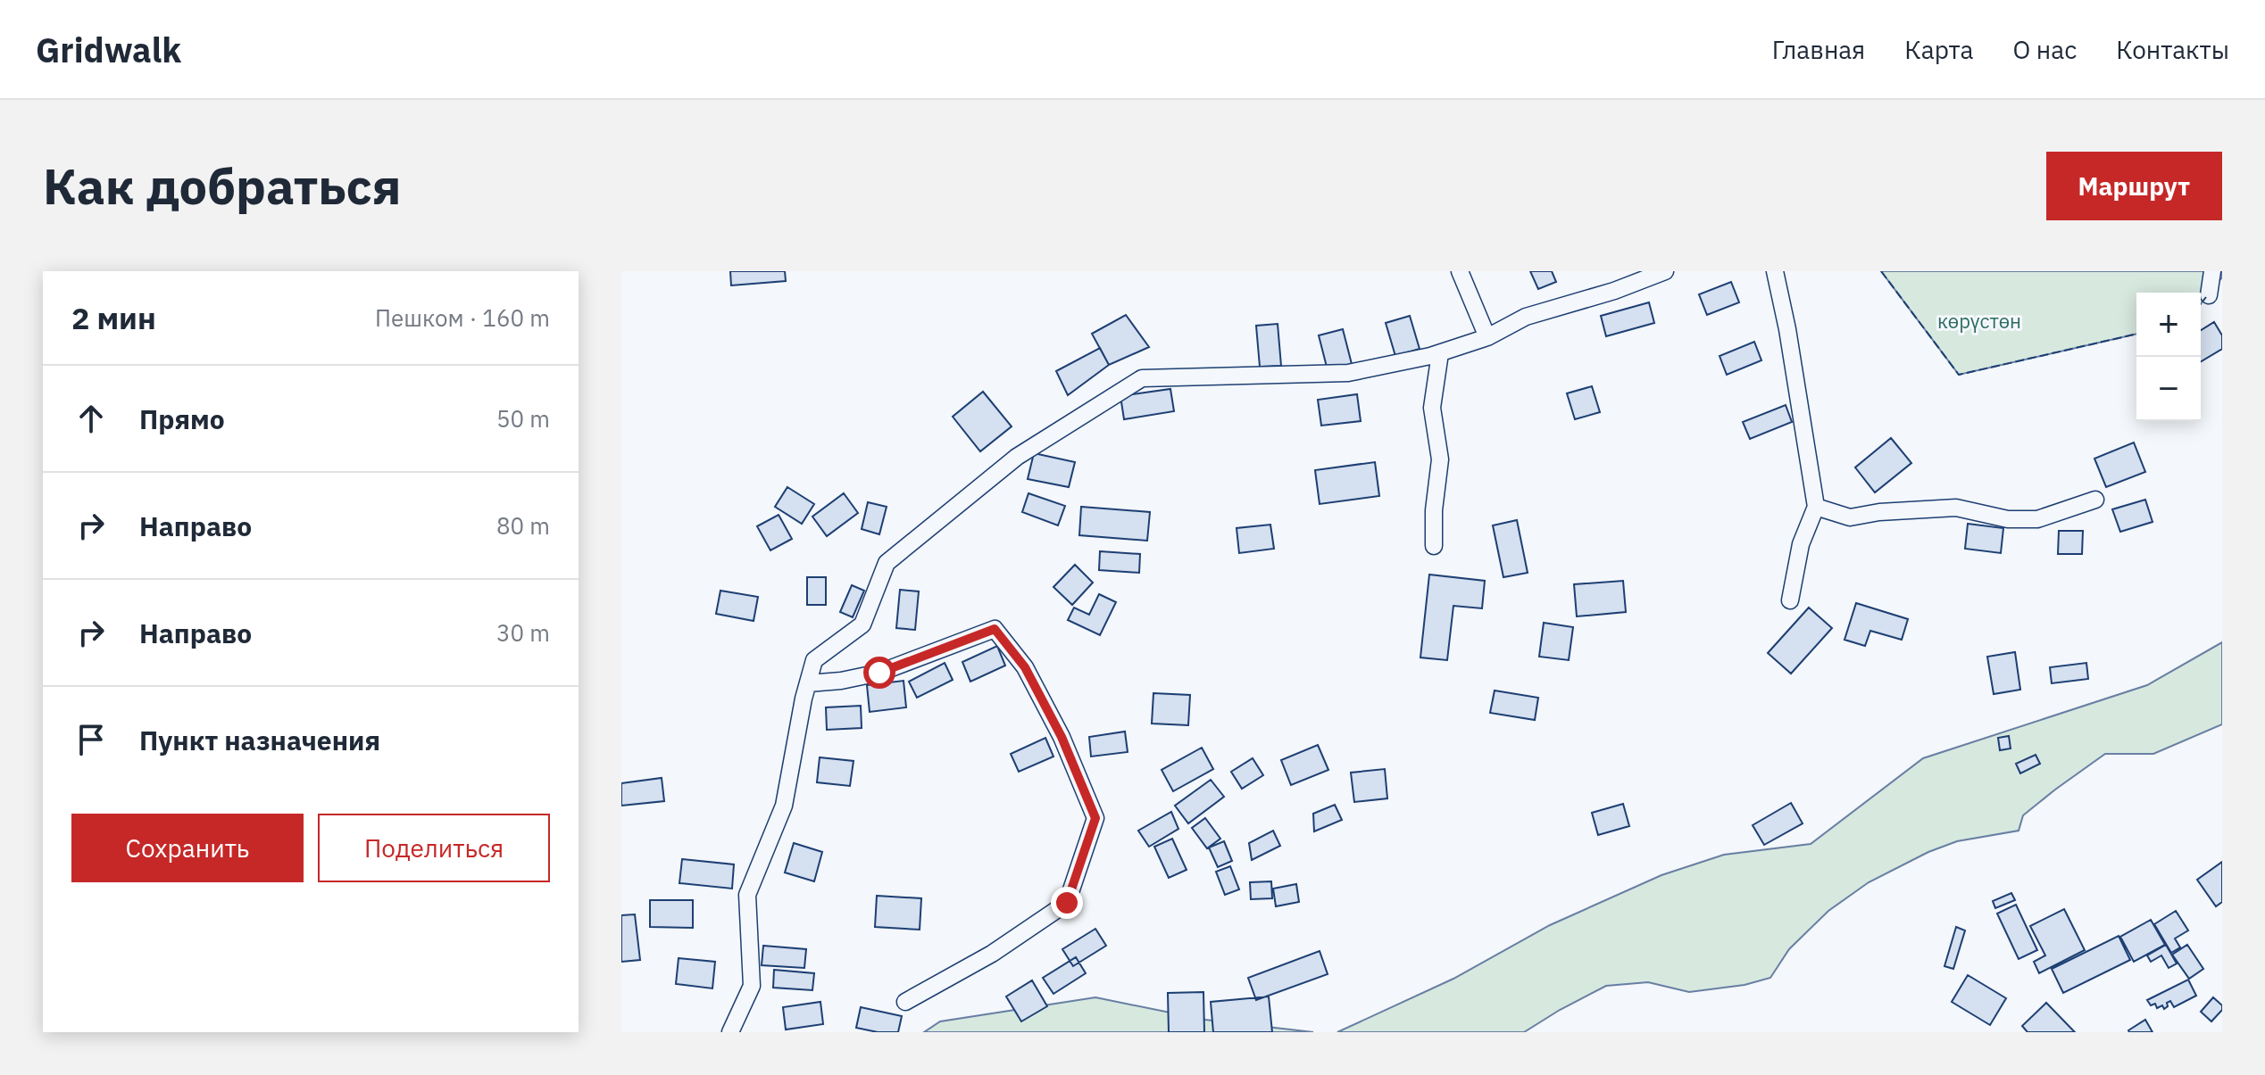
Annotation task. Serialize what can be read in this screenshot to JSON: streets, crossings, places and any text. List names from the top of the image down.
{
  "parks": ["көрүстөн"],
  "page": {
    "header": "Gridwalk",
    "nav": [
      "Главная",
      "Карта",
      "О нас",
      "Контакты"
    ],
    "buttons": [
      "Маршрут",
      ["Сохранить", "Поделиться"]
    ],
    "title": "Как добраться",
    "heading": ["2 мин", "Пешком · 160 m"],
    "map_buttons": ["+", "−"],
    "list": [
      ["Прямо", "50 m"],
      ["Направо", "80 m"],
      ["Направо", "30 m"],
      "Пункт назначения"
    ]
  }
}
